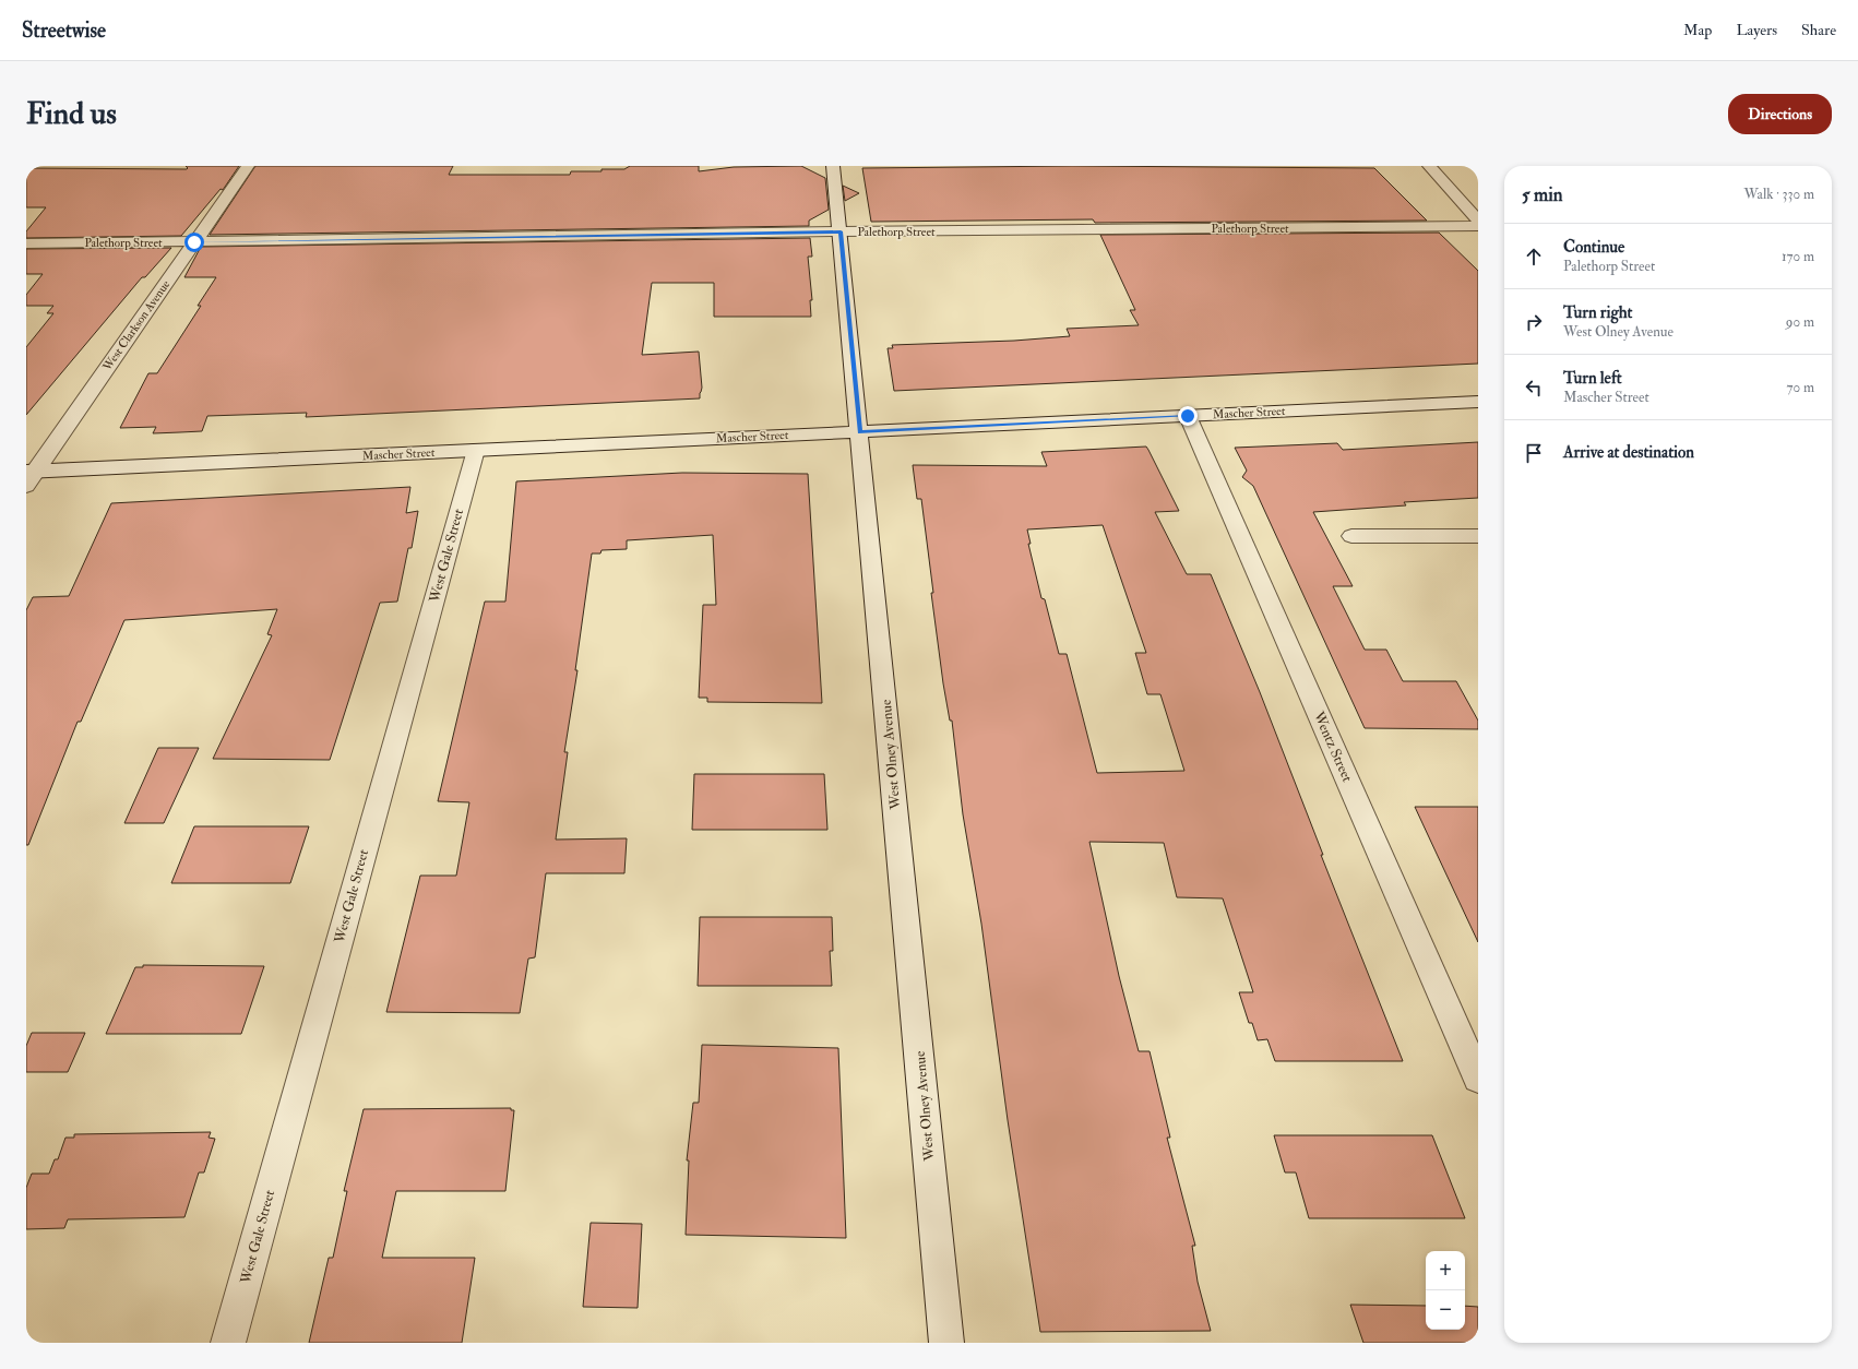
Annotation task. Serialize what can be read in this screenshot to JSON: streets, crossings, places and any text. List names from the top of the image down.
{
  "streets": {
    "street": [
      "Palethorp Street",
      "West Clarkson Avenue",
      "Mascher Street",
      "West Gale Street",
      "Wentz Street",
      "West Olney Avenue"
    ]
  },
  "crossings": [
    ["Palethorp Street", "West Clarkson Avenue"],
    ["Palethorp Street", "West Olney Avenue"],
    ["West Clarkson Avenue", "Mascher Street"],
    ["Mascher Street", "West Gale Street"],
    ["Mascher Street", "Wentz Street"],
    ["Mascher Street", "West Olney Avenue"]
  ],
  "page": {
    "header": "Streetwise",
    "nav": ["Map", "Layers", "Share"],
    "buttons": "Directions",
    "title": "Find us",
    "heading": ["5 min", "Walk · 330 m"],
    "list": [
      ["Continue", "Palethorp Street", "170 m"],
      ["Turn right", "West Olney Avenue", "90 m"],
      ["Turn left", "Mascher Street", "70 m"],
      "Arrive at destination"
    ],
    "map_buttons": ["+", "−"]
  }
}
